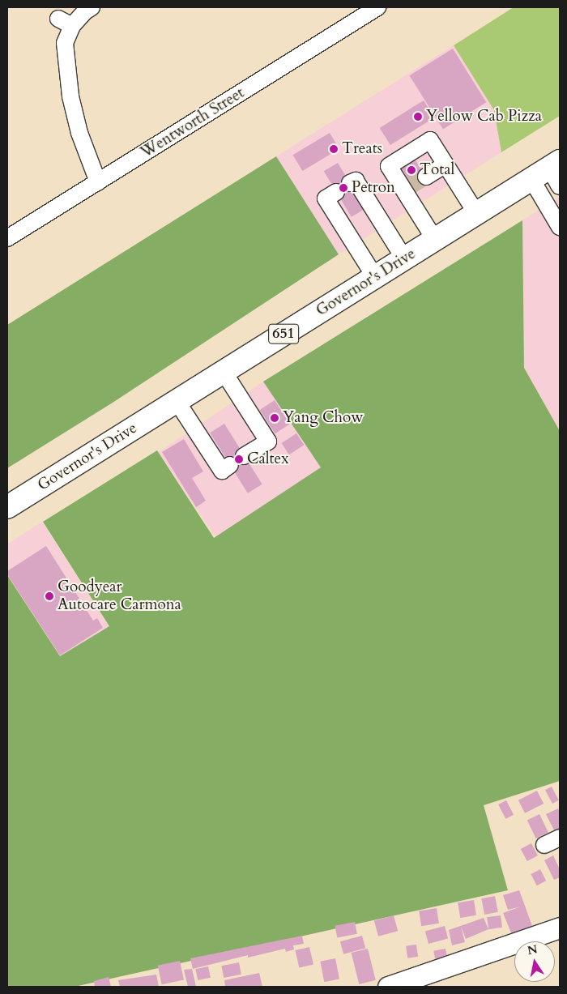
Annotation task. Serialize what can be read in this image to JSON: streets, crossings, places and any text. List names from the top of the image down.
{
  "streets": {
    "highway": ["Governor's Drive", "651"],
    "street": ["Wentworth Street"]
  },
  "places": [
    "Yellow Cab Pizza",
    "Treats",
    "Total",
    "Petron",
    "Yang Chow",
    "Caltex",
    "Goodyear Autocare Carmona"
  ],
  "north": "top"
}
